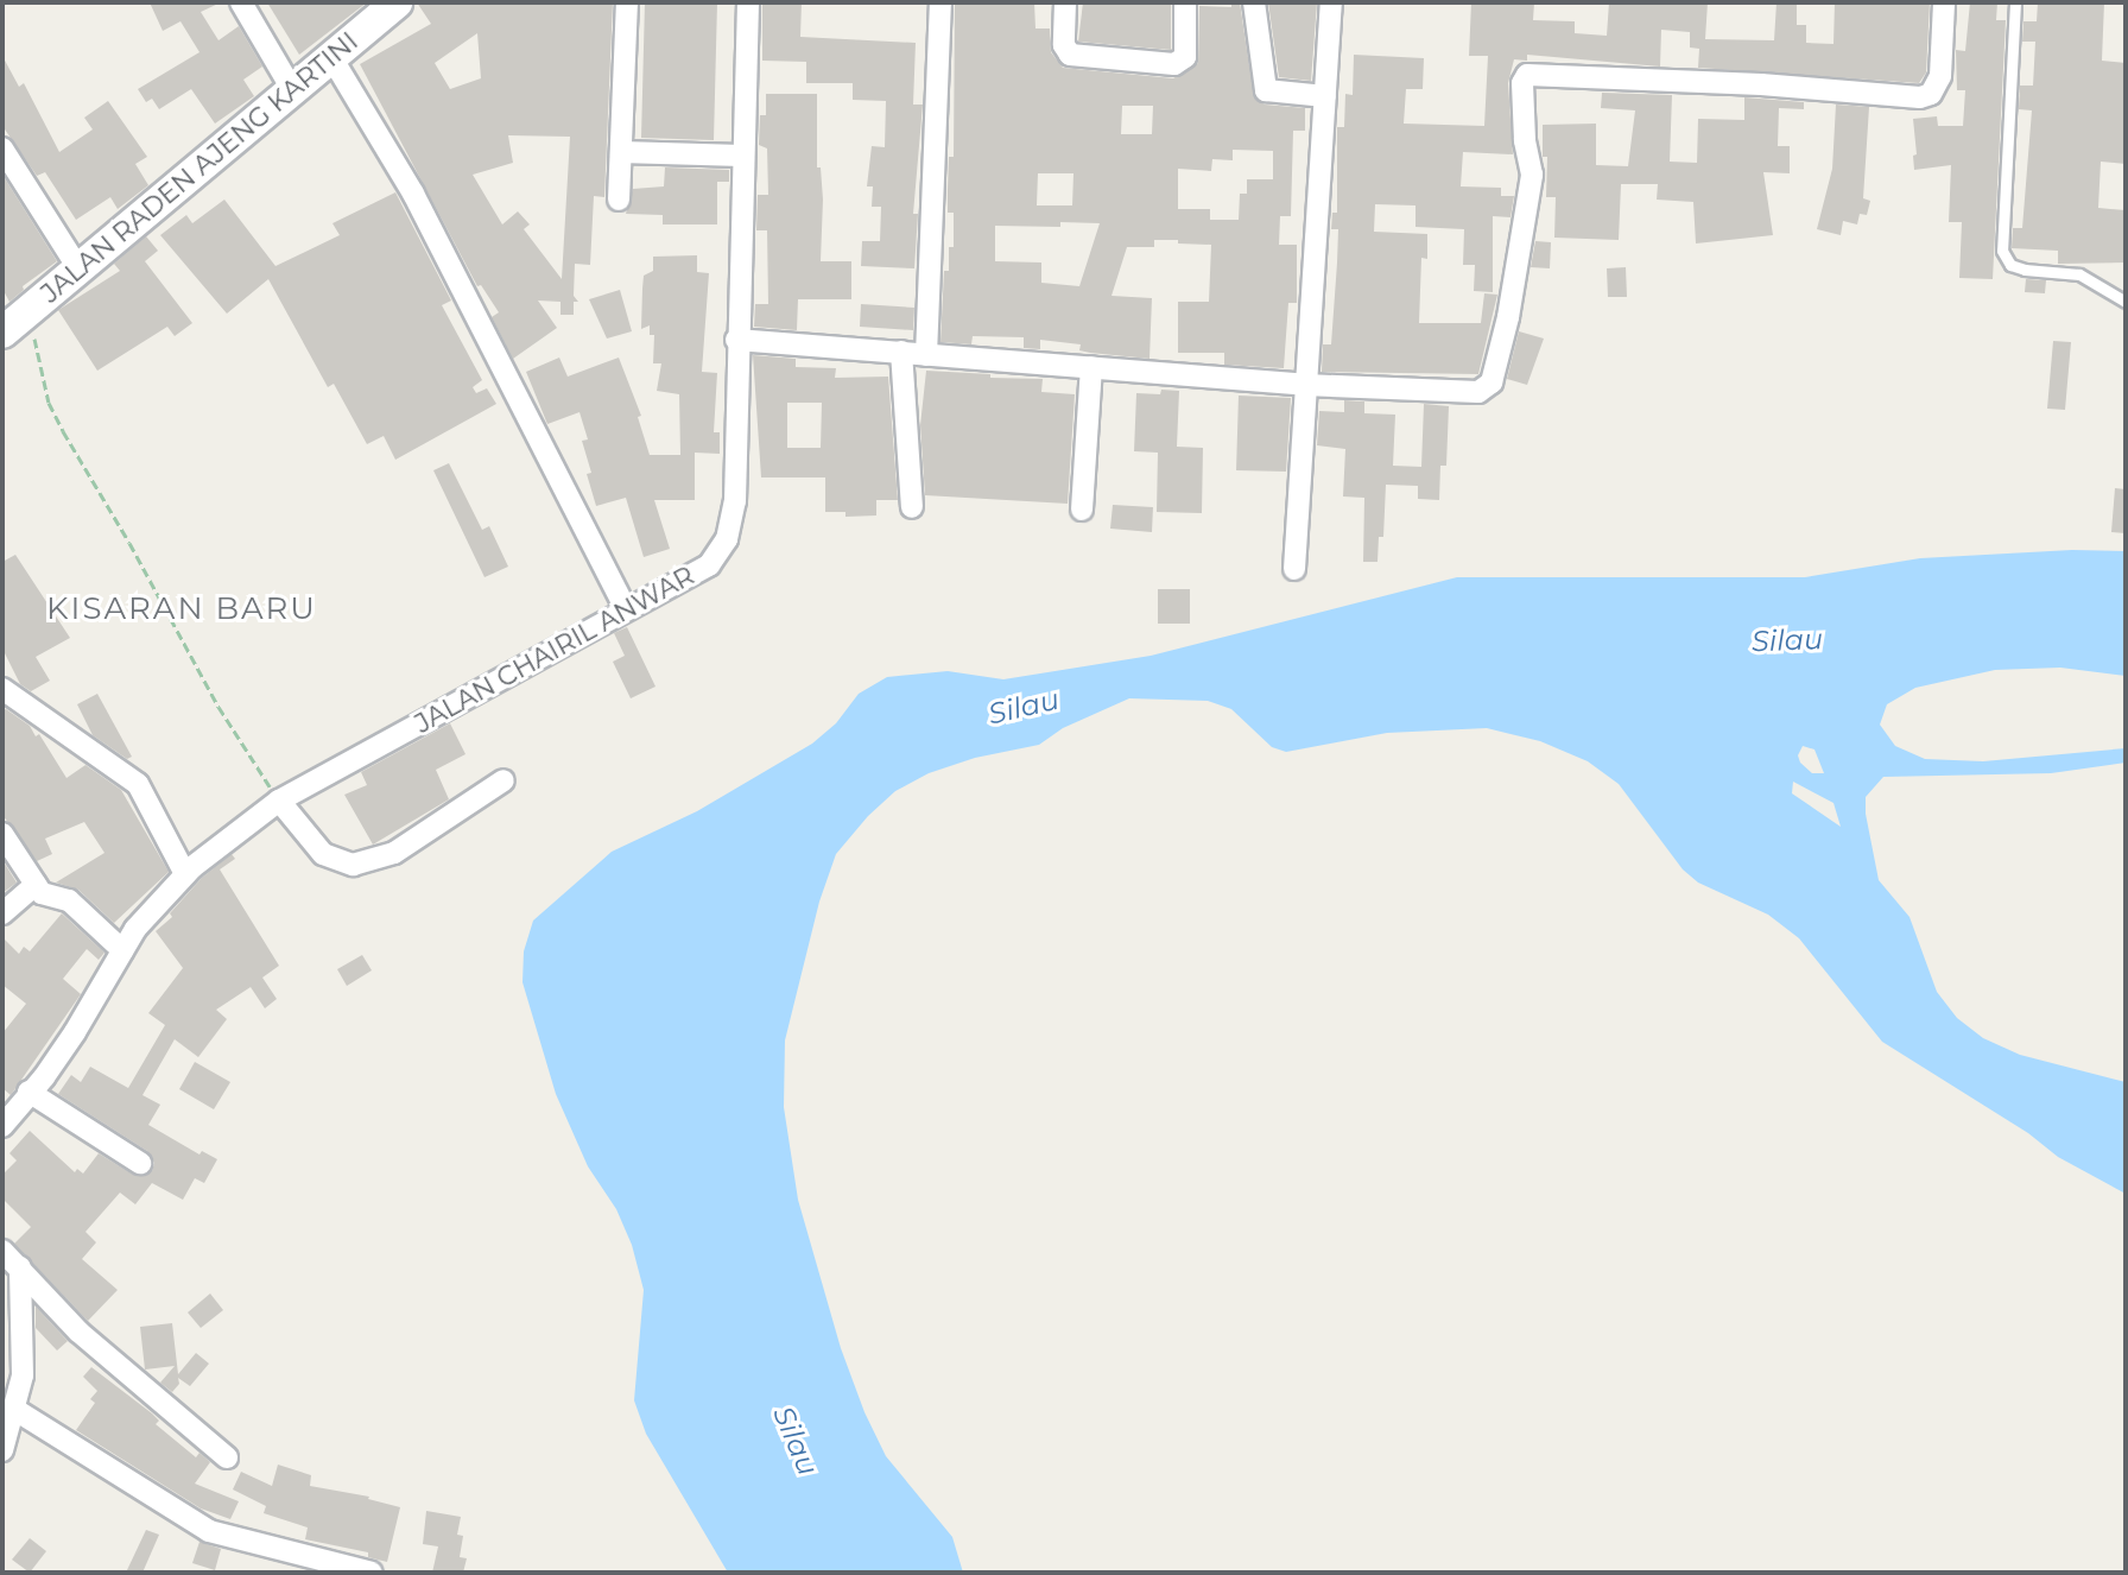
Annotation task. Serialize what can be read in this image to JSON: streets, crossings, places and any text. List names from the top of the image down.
{
  "streets": {
    "street": ["JALAN RADEN AJENG KARTINI", "JALAN CHAIRIL ANWAR"]
  },
  "districts": ["KISARAN BARU"],
  "water": ["Silau"]
}
